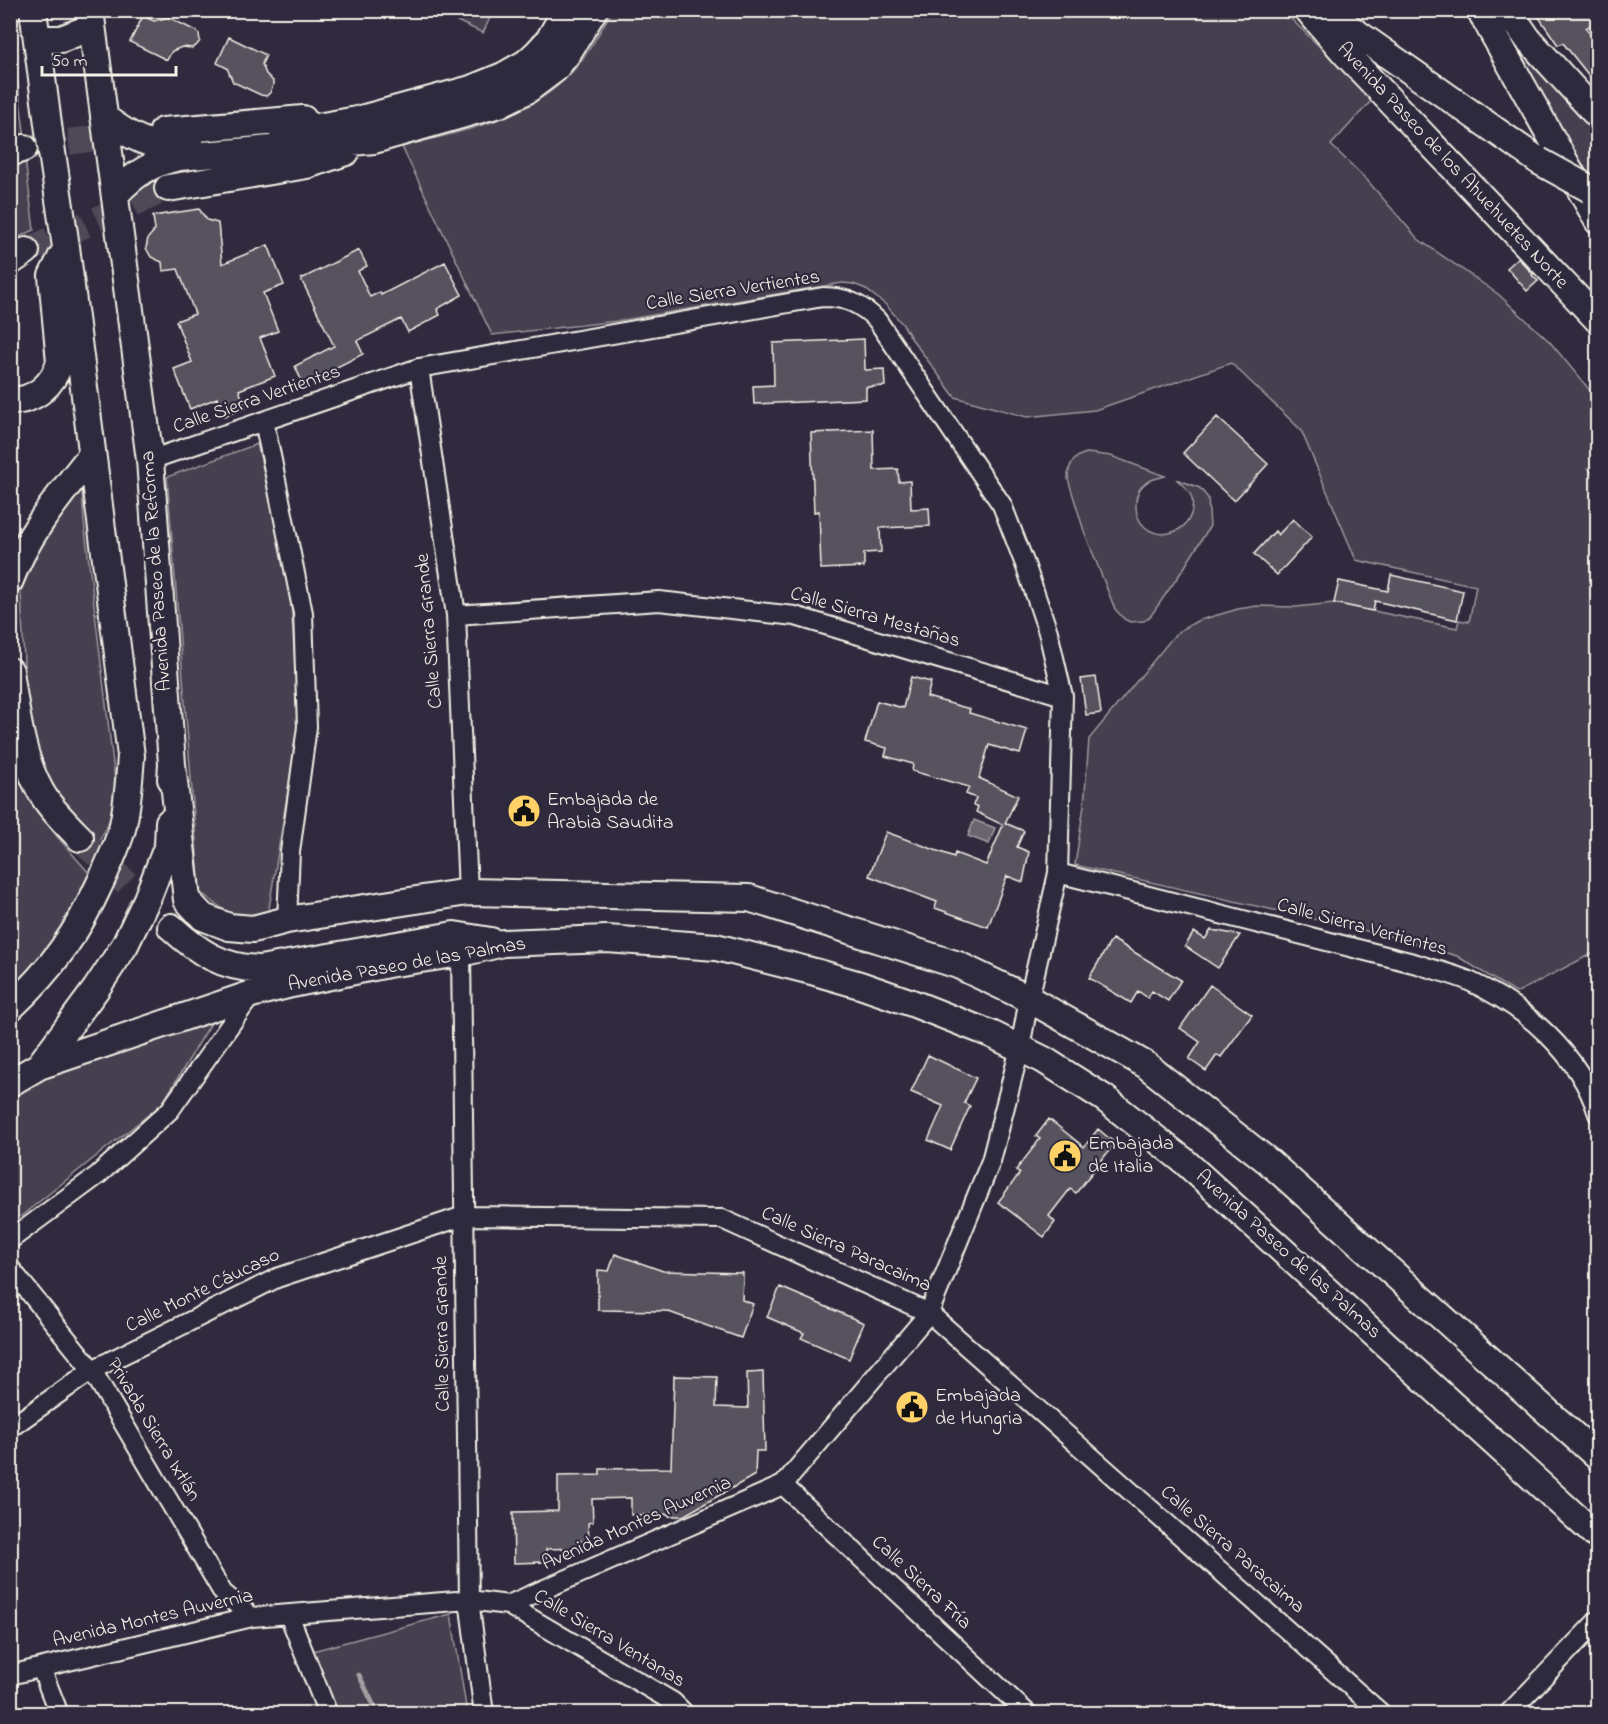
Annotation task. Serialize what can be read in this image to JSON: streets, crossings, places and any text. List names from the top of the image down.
{
  "streets": {
    "main road": ["Avenida Paseo de los Ahuehuetes Norte", "Avenida Paseo de la Reforma", "Avenida Paseo de las Palmas"],
    "street": [
      "Calle Sierra Vertientes",
      "Calle Sierra Mestañas",
      "Calle Sierra Grande",
      "Calle Sierra Paracaima",
      "Calle Monte Cáucaso",
      "Privada Sierra Ixtlán",
      "Avenida Montes Auvernia",
      "Calle Sierra Fría",
      "Calle Sierra Ventanas"
    ]
  },
  "crossings": [
    ["Calle Sierra Vertientes", "Avenida Paseo de la Reforma"],
    ["Calle Sierra Vertientes", "Calle Sierra Mestañas"],
    ["Calle Sierra Vertientes", "Calle Sierra Grande"],
    ["Calle Sierra Vertientes", "Avenida Paseo de las Palmas"],
    ["Calle Sierra Vertientes", "Avenida Montes Auvernia"],
    ["Avenida Paseo de la Reforma", "Avenida Paseo de las Palmas"],
    ["Calle Sierra Mestañas", "Calle Sierra Grande"],
    ["Calle Sierra Grande", "Avenida Paseo de las Palmas"],
    ["Calle Sierra Grande", "Calle Sierra Paracaima"],
    ["Calle Sierra Grande", "Calle Monte Cáucaso"],
    ["Calle Sierra Grande", "Avenida Montes Auvernia"],
    ["Avenida Paseo de las Palmas", "Avenida Montes Auvernia"],
    ["Calle Sierra Paracaima", "Calle Monte Cáucaso"],
    ["Calle Sierra Paracaima", "Avenida Montes Auvernia"],
    ["Calle Monte Cáucaso", "Privada Sierra Ixtlán"],
    ["Privada Sierra Ixtlán", "Avenida Montes Auvernia"],
    ["Avenida Montes Auvernia", "Calle Sierra Fría"],
    ["Avenida Montes Auvernia", "Calle Sierra Ventanas"]
  ],
  "places": {
    "public building": ["Embajada de Arabia Saudita", "Embajada de Italia", "Embajada de Hungria"]
  },
  "scale_bar": "50 m"
}
